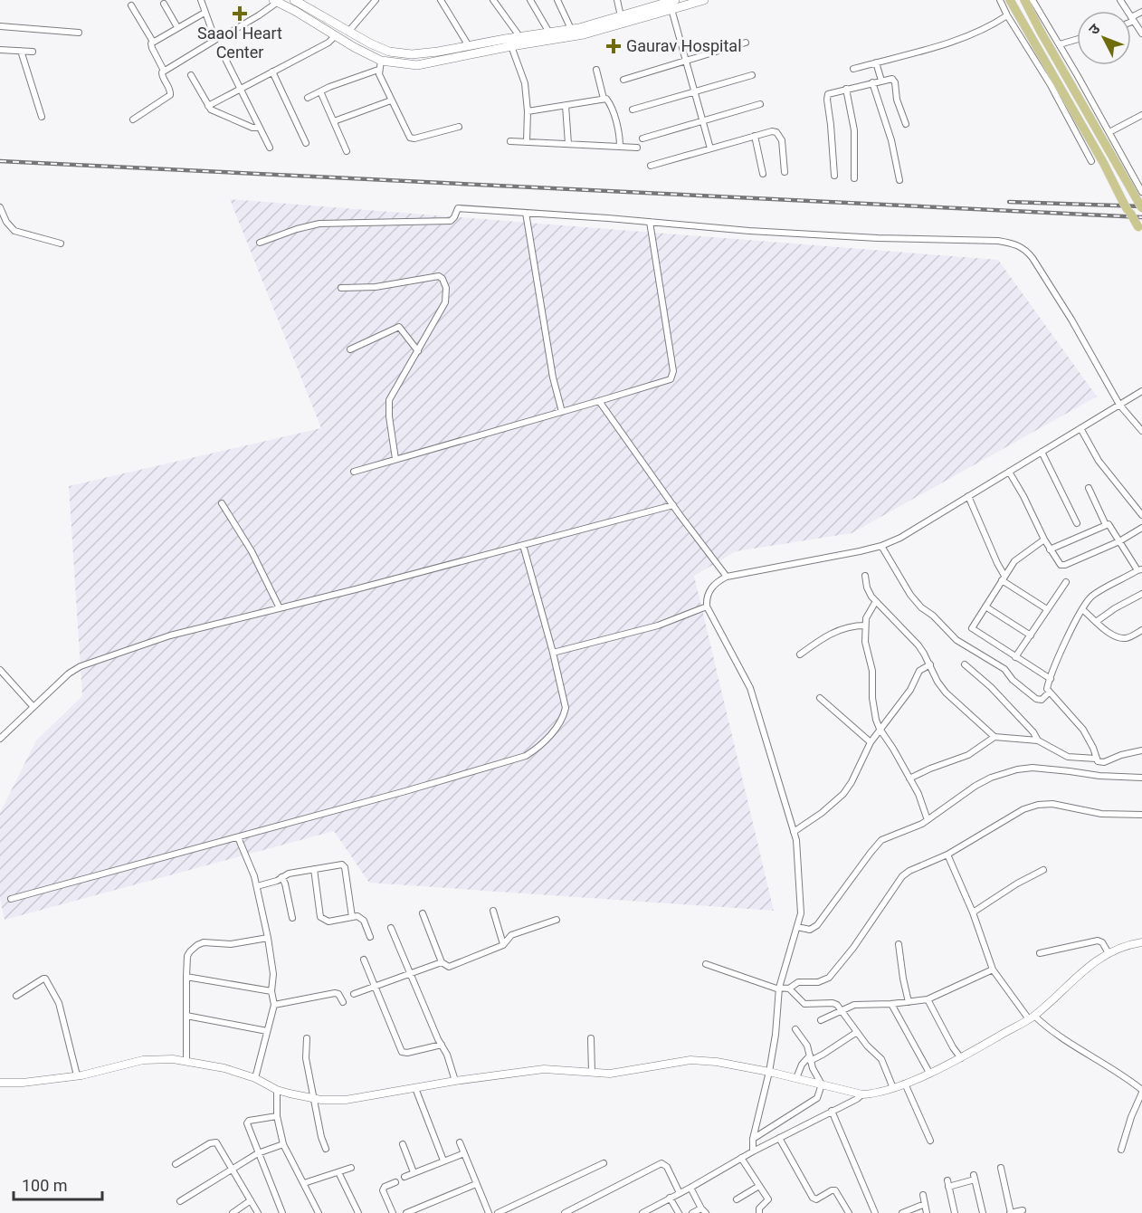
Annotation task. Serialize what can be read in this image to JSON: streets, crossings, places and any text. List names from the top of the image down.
{
  "places": {
    "health": ["Saaol Heart Center", "Gaurav Hospital"]
  },
  "scale_bar": "100 m",
  "north": "top left"
}
